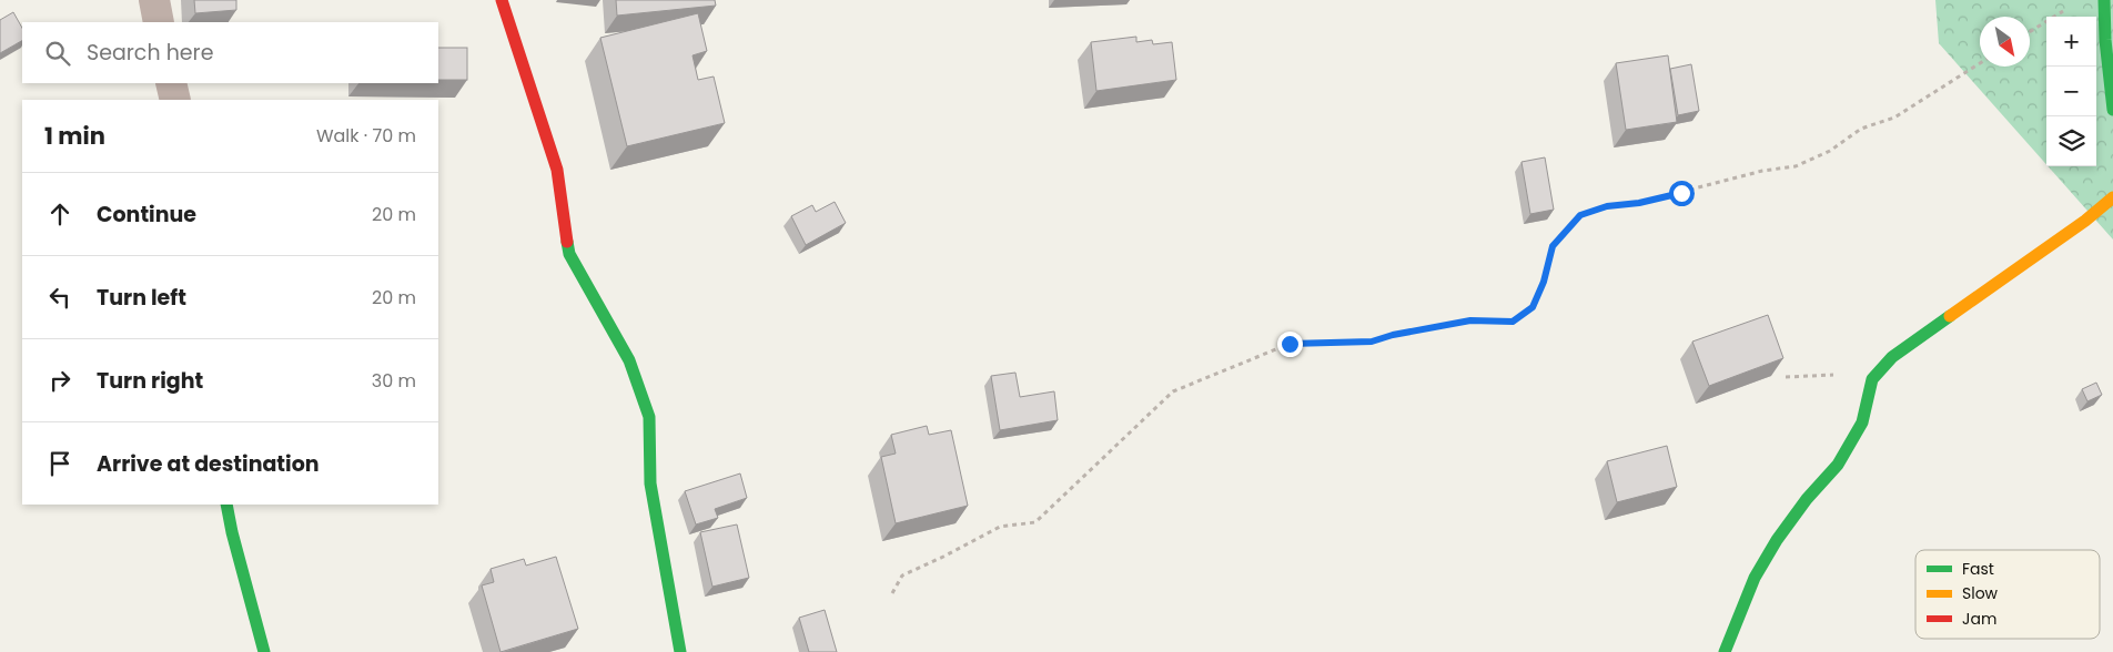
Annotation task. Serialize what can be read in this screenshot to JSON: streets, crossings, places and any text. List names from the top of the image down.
{
  "legend": ["Fast", "Slow", "Jam"],
  "north": "bottom right",
  "page": {
    "map_buttons": ["+", "−"],
    "search": "Search here",
    "heading": ["1 min", "Walk · 70 m"],
    "list": [
      ["Continue", "20 m"],
      ["Turn left", "20 m"],
      ["Turn right", "30 m"],
      "Arrive at destination"
    ]
  }
}
